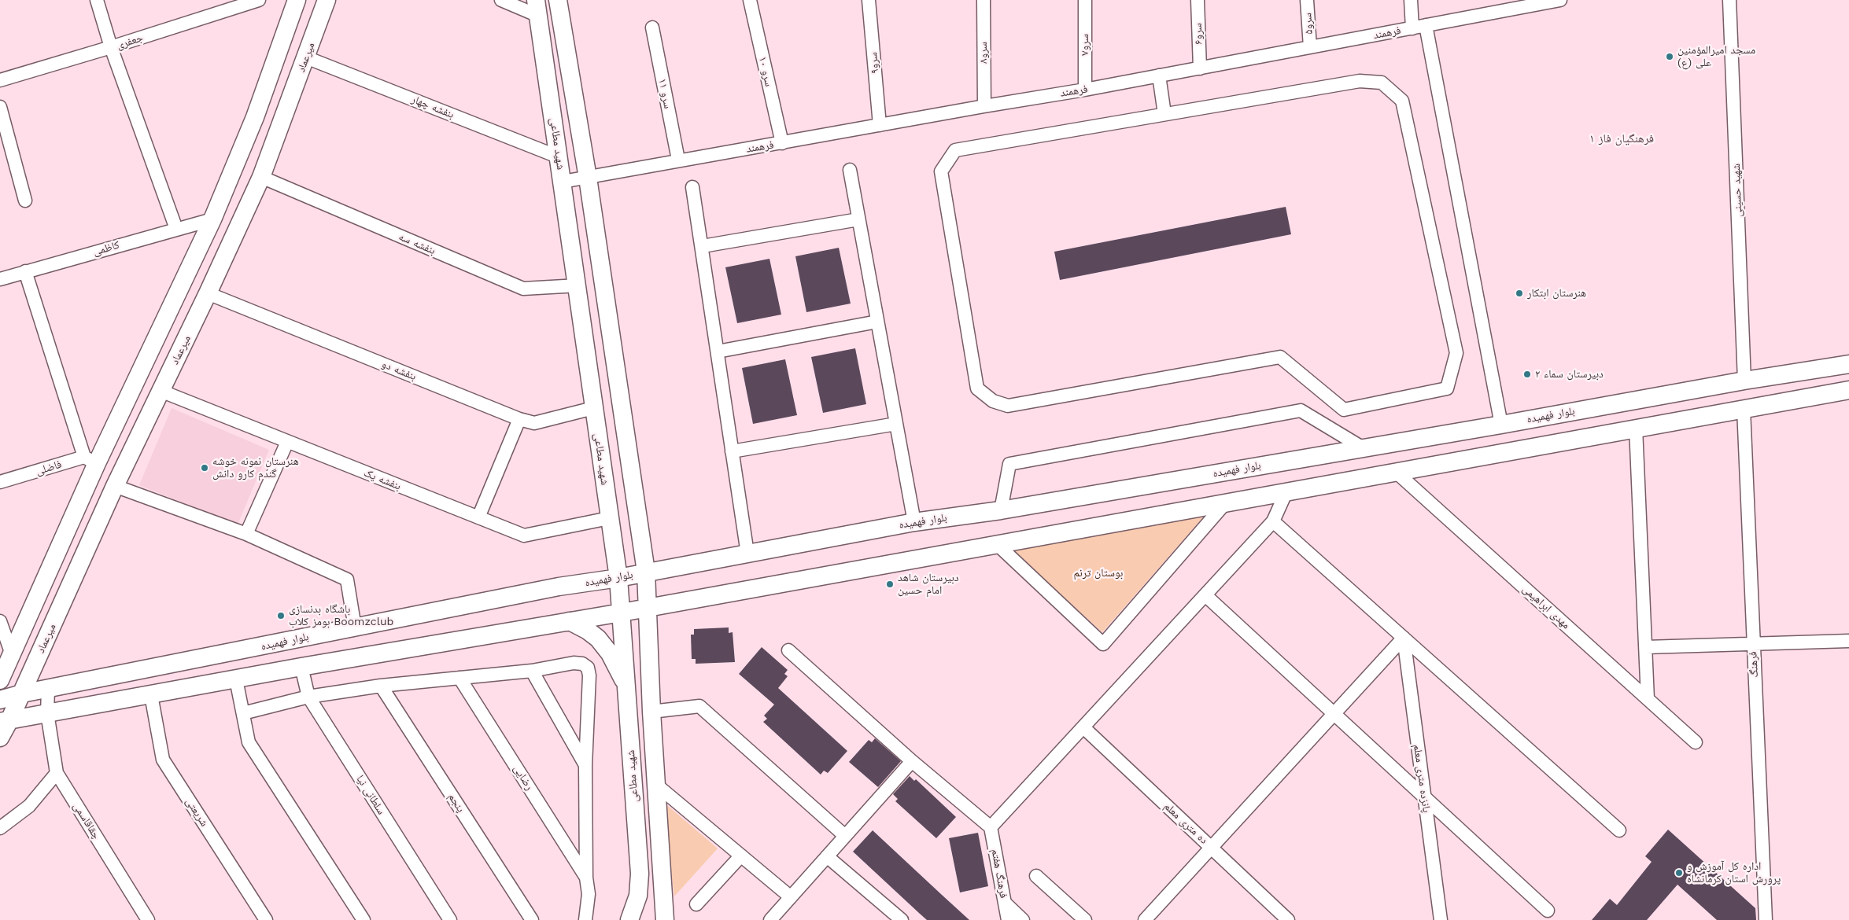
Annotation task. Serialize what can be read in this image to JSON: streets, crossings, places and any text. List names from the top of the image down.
{
  "streets": {
    "street": [
      "سرو۵",
      "فرهمند",
      "سرو۶",
      "جعفری",
      "سرو۷",
      "سرو۸",
      "میرعماد",
      "سرو۹",
      "سرو ۱۰",
      "۱۱ سرو",
      "بنفشه چهار",
      "شهید مطاعی",
      "شهید حسینی",
      "بنفشه سه",
      "کاظمی",
      "بنفشه دو",
      "بلوار فهمیده",
      "فاضلی",
      "بنفشه یک",
      "مهدی ابراهیمی",
      "فرهنگ",
      "رضایی",
      "پانزده متری معلم",
      "سلطانی نیا",
      "پنجم",
      "شریعتی",
      "چقاقاسمی",
      "ده متری معلم",
      "فرهنگ هفتم"
    ]
  },
  "crossings": [
    ["سرو۵", "فرهمند"],
    ["فرهمند", "سرو۶"],
    ["فرهمند", "سرو۷"],
    ["فرهمند", "سرو۸"],
    ["فرهمند", "سرو۹"],
    ["فرهمند", "سرو ۱۰"],
    ["فرهمند", "۱۱ سرو"],
    ["فرهمند", "شهید مطاعی"],
    ["میرعماد", "بنفشه چهار"],
    ["میرعماد", "بنفشه سه"],
    ["میرعماد", "بنفشه دو"],
    ["میرعماد", "بلوار فهمیده"],
    ["میرعماد", "بنفشه یک"],
    ["بنفشه چهار", "شهید مطاعی"],
    ["شهید مطاعی", "بنفشه سه"],
    ["شهید مطاعی", "بنفشه دو"],
    ["شهید مطاعی", "بلوار فهمیده"],
    ["شهید مطاعی", "بنفشه یک"],
    ["شهید حسینی", "بلوار فهمیده"],
    ["بلوار فهمیده", "چقاقاسمی"]
  ],
  "districts": ["فرهنگیان فاز ۱"],
  "parks": ["بوستان ترنم"],
  "places": [
    "مسجد امیرالمؤمنین علی (ع)",
    "هنرستان ابتکار",
    "دبیرستان سماء ٢",
    "هنرستان نمونه خوشه گندم کارو دانش",
    "دبیرستان شاهد امام حسین",
    "باشگاه بدنسازی بومز کلاب Boomzclub",
    "اداره کل آموزش و پرورش استان کرمانشاه"
  ]
}
